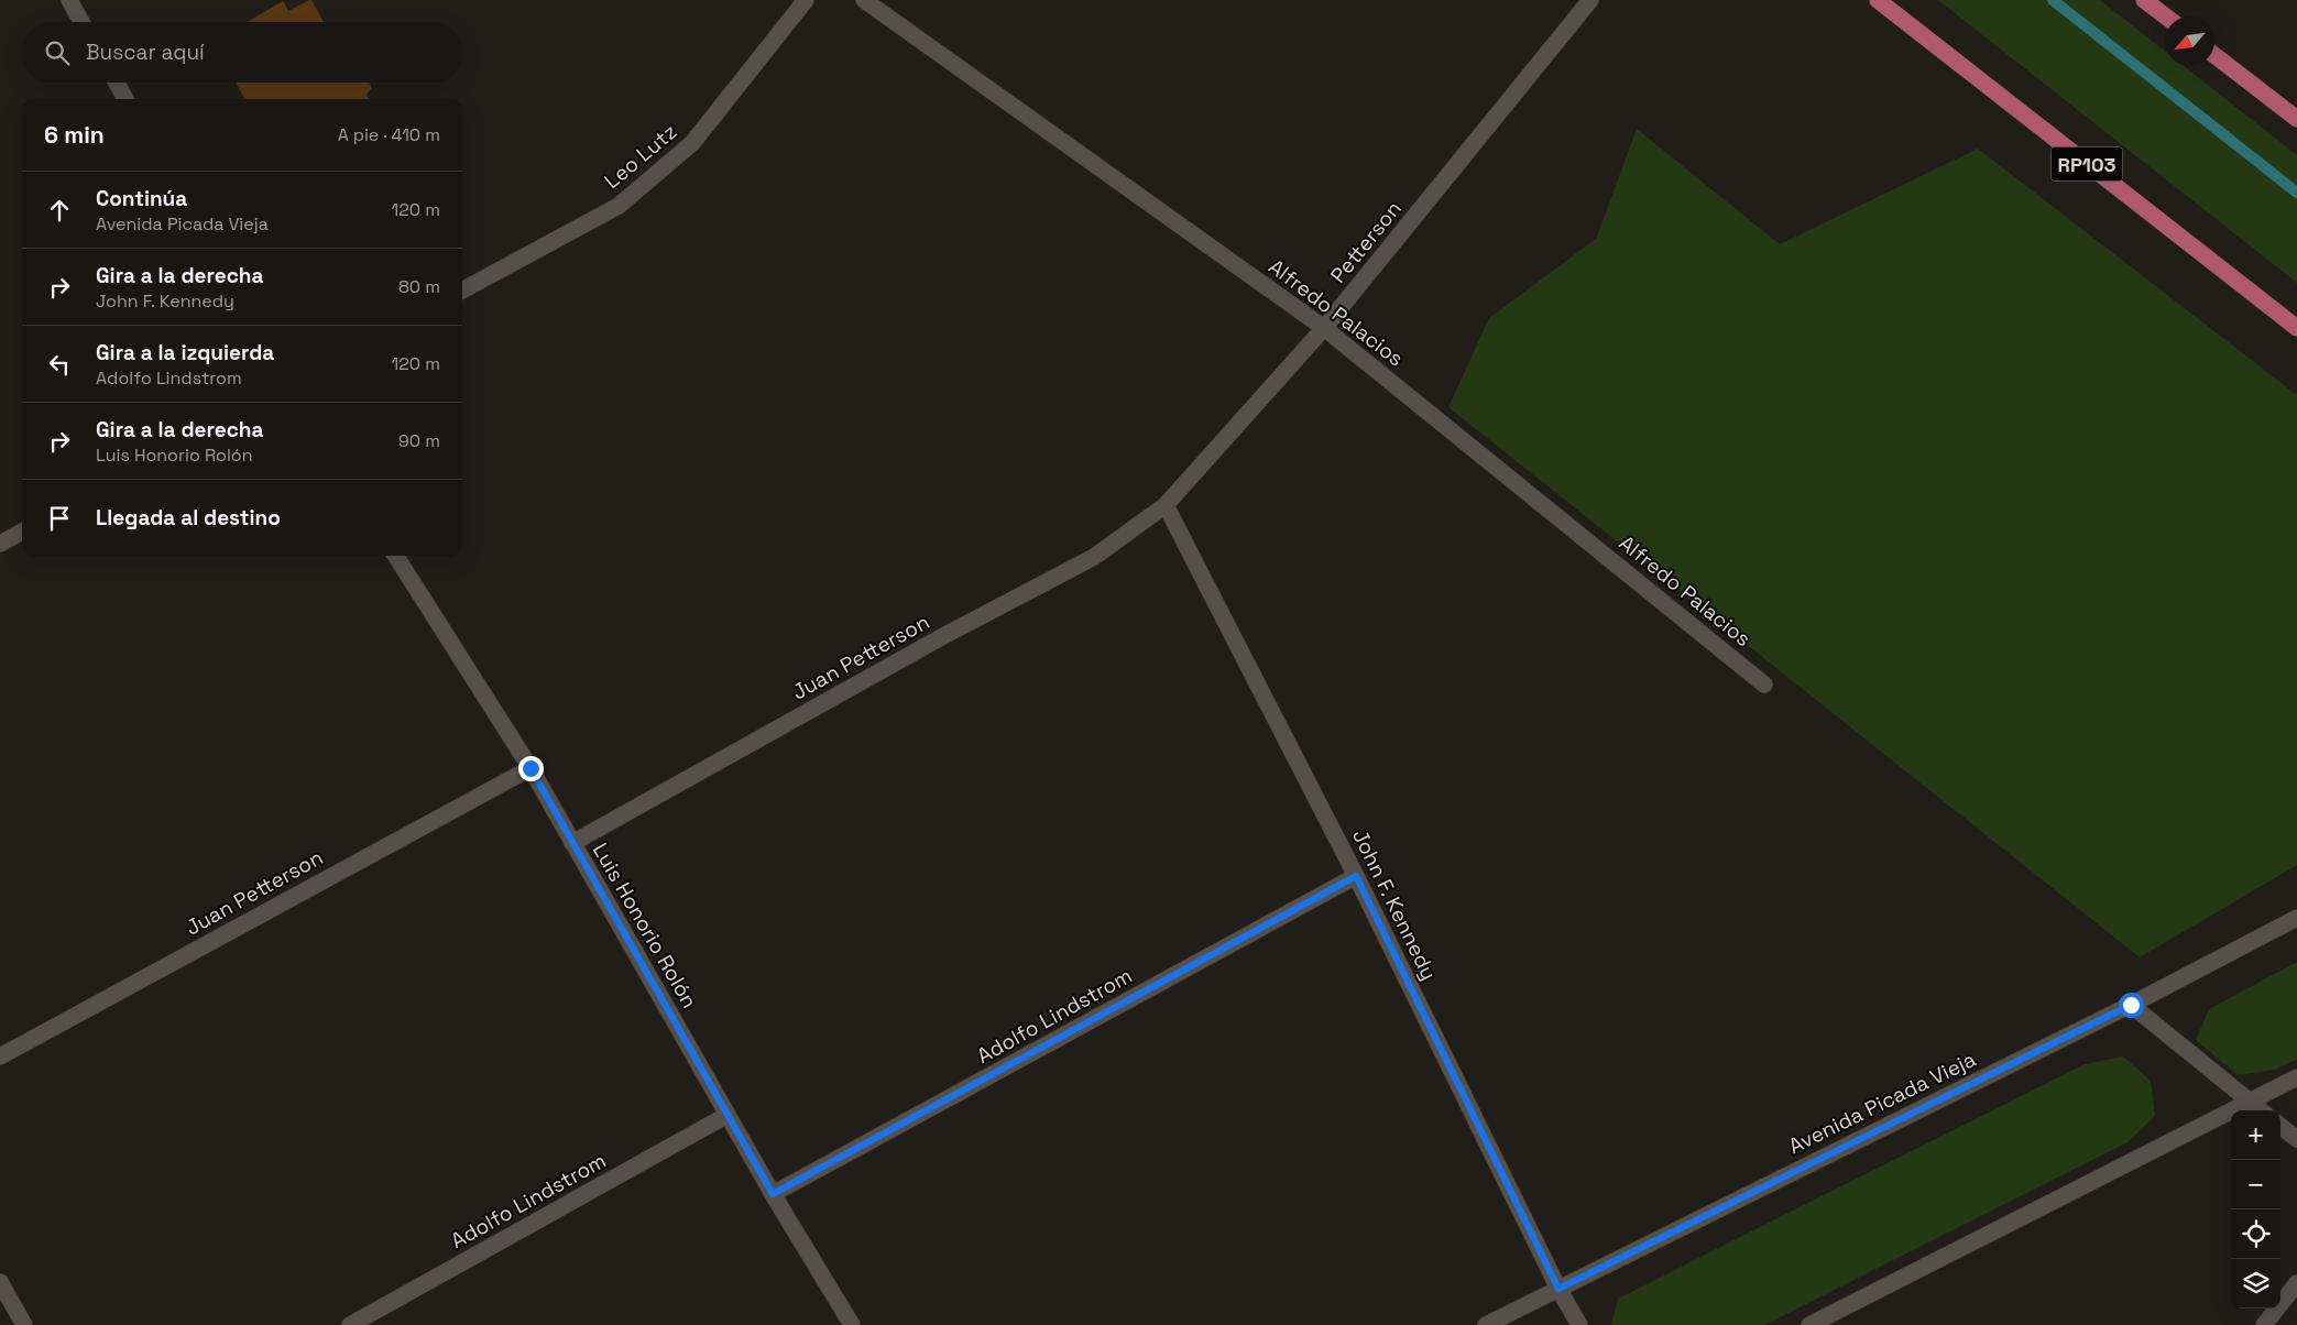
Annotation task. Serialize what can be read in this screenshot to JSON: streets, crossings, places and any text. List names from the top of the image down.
{
  "streets": {
    "main road": ["RP103"],
    "street": [
      "Leo Lutz",
      "Petterson",
      "Alfredo Palacios",
      "Juan Petterson",
      "John F. Kennedy",
      "Luis Honorio Rolón",
      "Adolfo Lindstrom",
      "Avenida Picada Vieja"
    ]
  },
  "crossings": [
    ["Petterson", "Alfredo Palacios"],
    ["Petterson", "Juan Petterson"],
    ["Petterson", "John F. Kennedy"],
    ["Juan Petterson", "John F. Kennedy"],
    ["Juan Petterson", "Luis Honorio Rolón"],
    ["John F. Kennedy", "Adolfo Lindstrom"],
    ["John F. Kennedy", "Avenida Picada Vieja"],
    ["Luis Honorio Rolón", "Adolfo Lindstrom"]
  ],
  "north": "bottom left",
  "page": {
    "search": "Buscar aquí",
    "heading": ["6 min", "A pie · 410 m"],
    "list": [
      ["Continúa", "Avenida Picada Vieja", "120 m"],
      ["Gira a la derecha", "John F. Kennedy", "80 m"],
      ["Gira a la izquierda", "Adolfo Lindstrom", "120 m"],
      ["Gira a la derecha", "Luis Honorio Rolón", "90 m"],
      "Llegada al destino"
    ],
    "map_buttons": ["+", "−"]
  }
}
